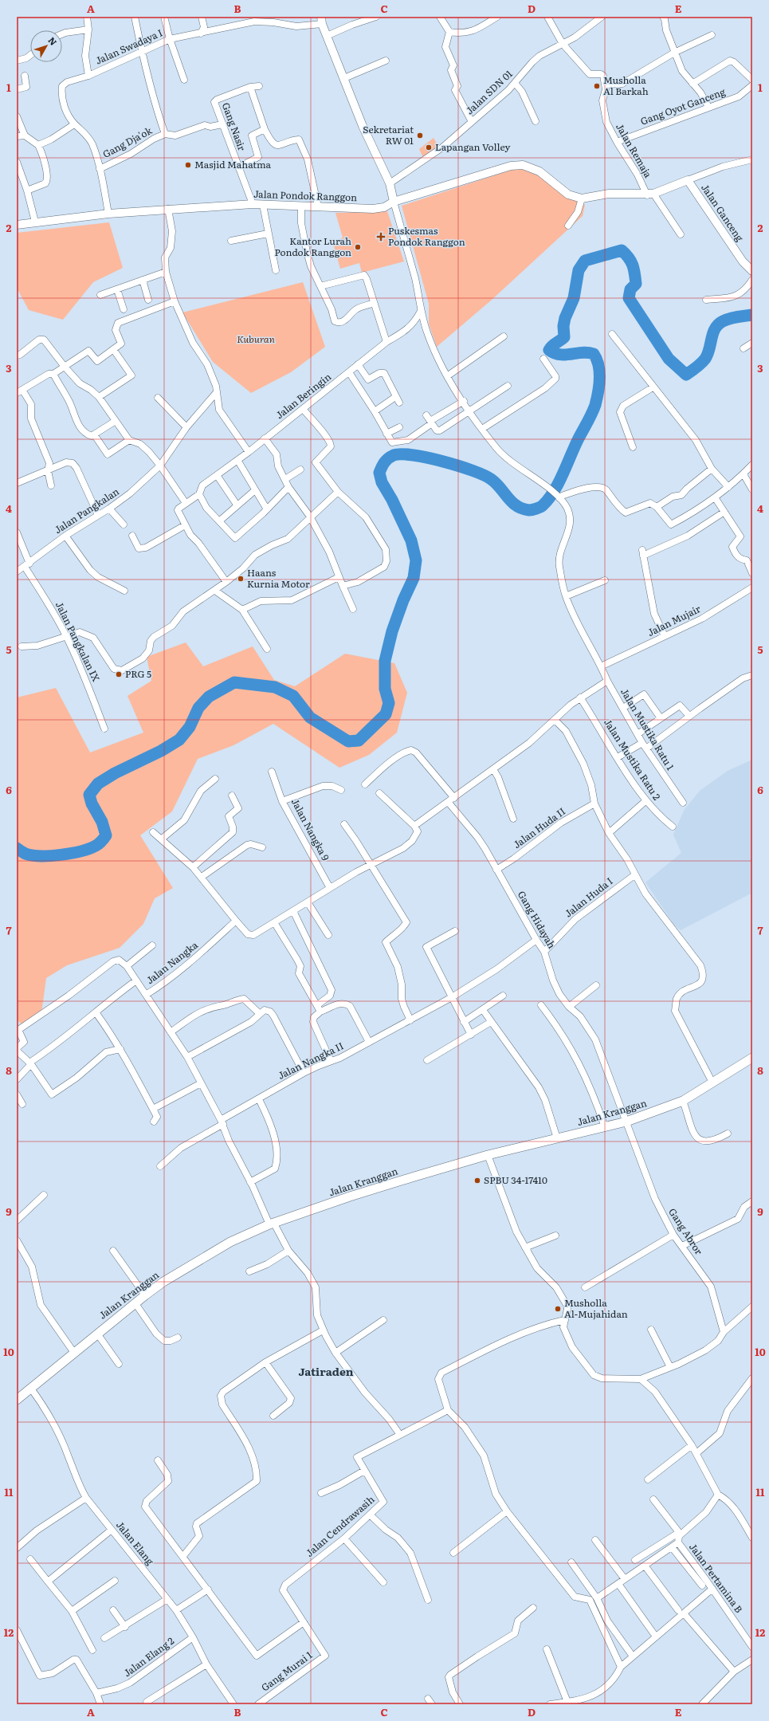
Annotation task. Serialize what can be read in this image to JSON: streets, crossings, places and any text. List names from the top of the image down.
{
  "streets": {
    "main road": ["Jalan Kranggan"],
    "street": [
      "Jalan Swadaya I",
      "Jalan SDN 01",
      "Gang Oyot Ganceng",
      "Gang Nasir",
      "Gang Dja'ok",
      "Jalan Remaja",
      "Jalan Pondok Ranggon",
      "Jalan Ganceng",
      "Jalan Beringin",
      "Jalan Pangkalan",
      "Jalan Mujair",
      "Jalan Pangkalan IX",
      "Jalan Mustika Ratu 1",
      "Jalan Mustika Ratu 2",
      "Jalan Huda II",
      "Jalan Nangka 9",
      "Jalan Huda I",
      "Gang Hidayah",
      "Jalan Nangka",
      "Jalan Nangka II",
      "Gang Abror",
      "Jalan Cendrawasih",
      "Jalan Elang",
      "Jalan Pertamina B",
      "Jalan Elang 2",
      "Gang Murai 1"
    ]
  },
  "crossings": [
    ["Gang Oyot Ganceng", "Jalan Remaja"],
    ["Gang Nasir", "Jalan Pondok Ranggon"],
    ["Jalan Pangkalan", "Jalan Pangkalan IX"],
    ["Jalan Mujair", "Jalan Mustika Ratu 1"],
    ["Jalan Huda II", "Gang Hidayah"],
    ["Jalan Huda I", "Gang Hidayah"],
    ["Gang Hidayah", "Jalan Nangka II"],
    ["Gang Hidayah", "Jalan Kranggan"],
    ["Gang Hidayah", "Gang Abror"],
    ["Jalan Nangka", "Jalan Nangka II"],
    ["Jalan Nangka", "Jalan Kranggan"],
    ["Jalan Kranggan", "Gang Abror"],
    ["Jalan Kranggan", "Jalan Elang"],
    ["Jalan Cendrawasih", "Gang Murai 1"],
    ["Jalan Elang", "Jalan Elang 2"]
  ],
  "districts": ["Jatiraden"],
  "parks": ["Kuburan"],
  "places": {
    "other": [
      "Musholla Al Barkah",
      "Sekretariat RW 01",
      "Lapangan Volley",
      "Masjid Mahatma",
      "Kantor Lurah Pondok Ranggon",
      "Haans Kurnia Motor",
      "PRG 5",
      "SPBU 34-17410",
      "Musholla Al-Mujahidan"
    ],
    "health": ["Puskesmas Pondok Ranggon"]
  },
  "north": "top right",
  "grid": {
    "columns": [
      "A",
      "B",
      "C",
      "D",
      "E"
    ],
    "rows": [
      "1",
      "2",
      "3",
      "4",
      "5",
      "6",
      "7",
      "8",
      "9",
      "10",
      "11",
      "12"
    ]
  }
}
